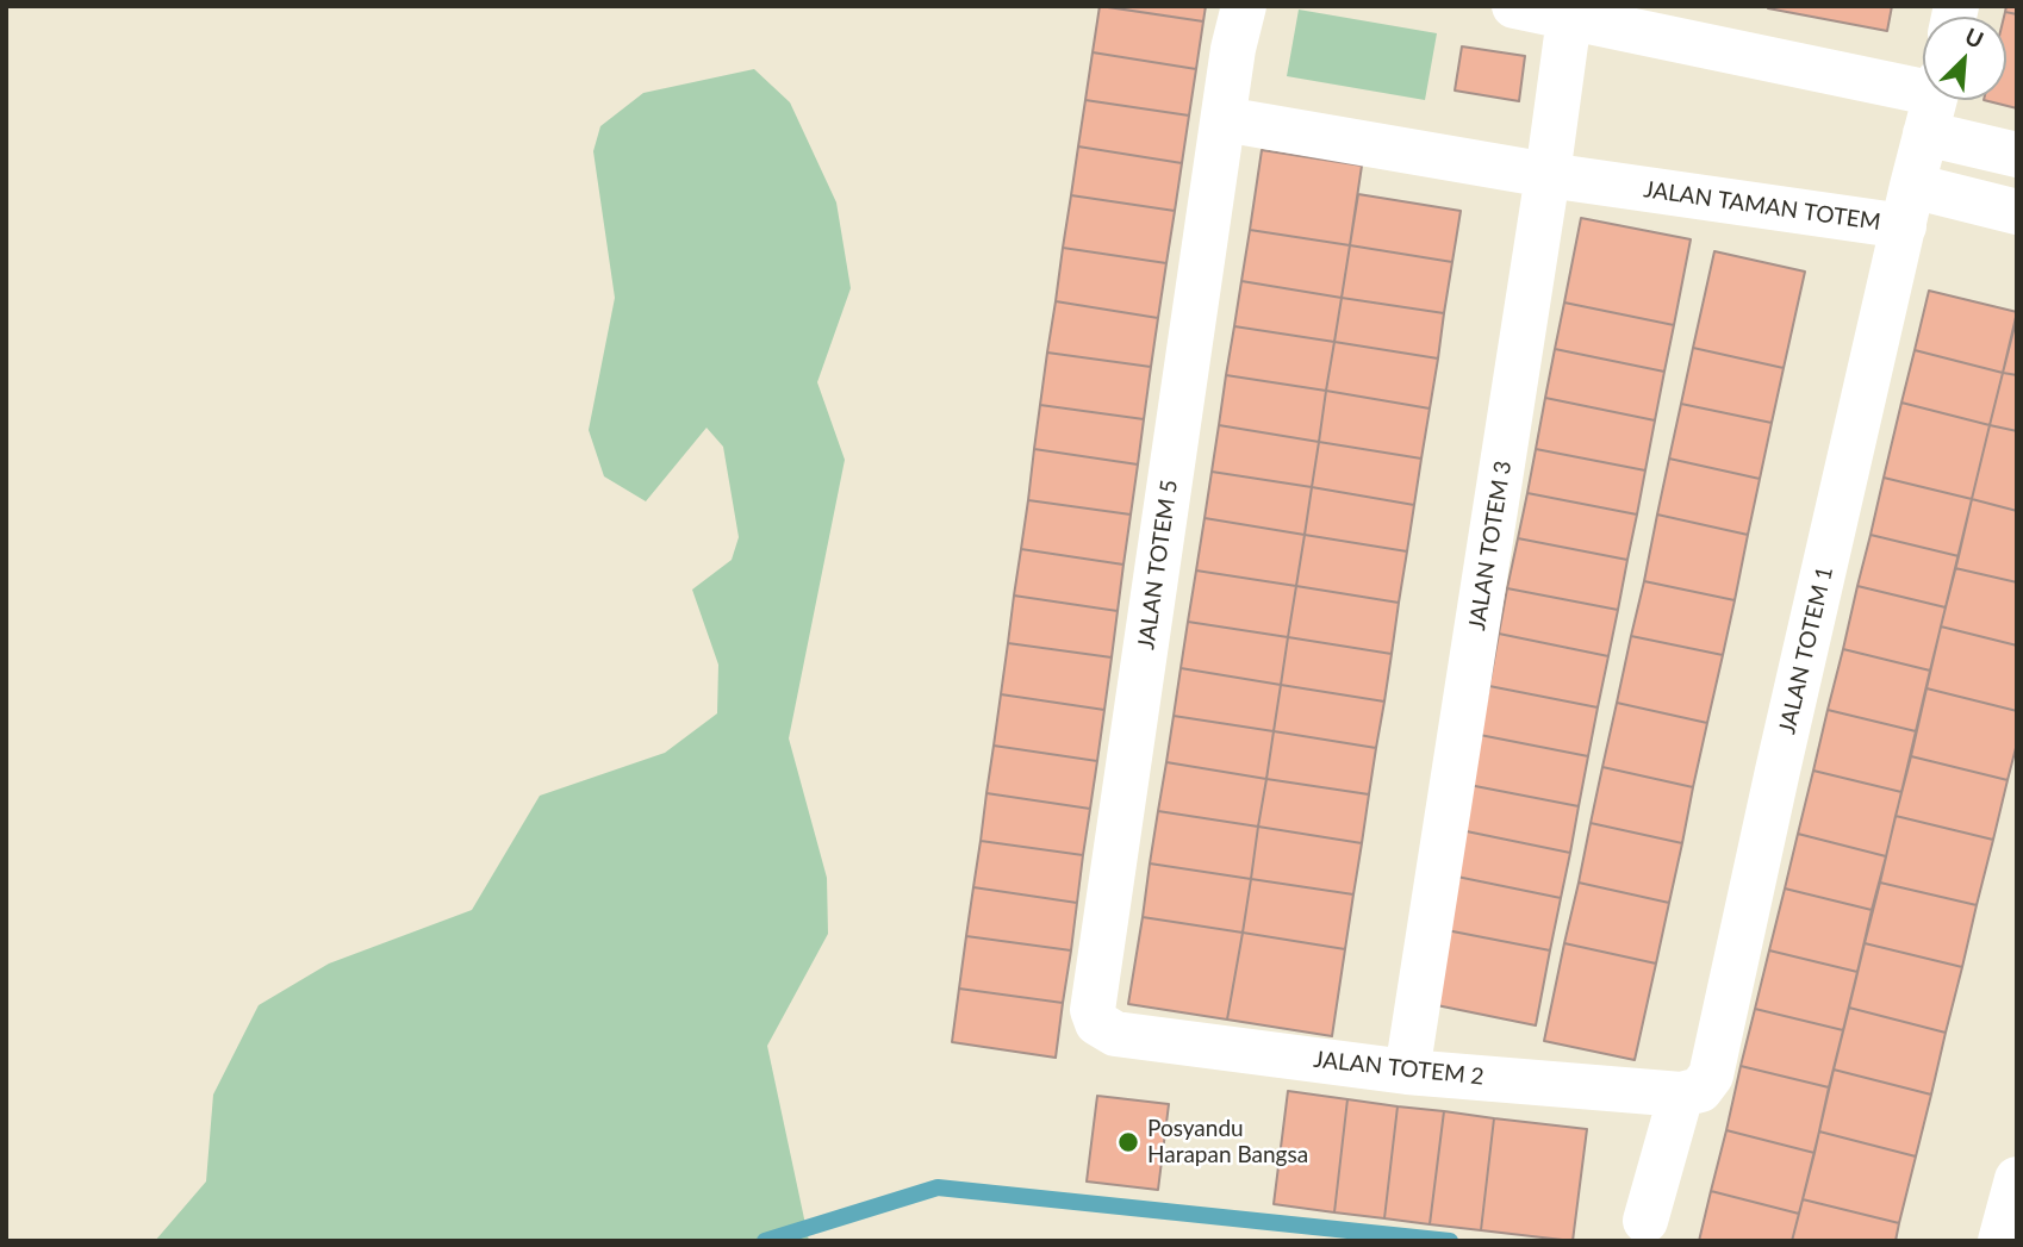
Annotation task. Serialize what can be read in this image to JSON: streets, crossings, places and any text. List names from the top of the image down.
{
  "streets": {
    "street": [
      "JALAN TAMAN TOTEM",
      "JALAN TOTEM 3",
      "JALAN TOTEM 5",
      "JALAN TOTEM 1",
      "JALAN TOTEM 2"
    ]
  },
  "crossings": [
    ["JALAN TAMAN TOTEM", "JALAN TOTEM 3"],
    ["JALAN TAMAN TOTEM", "JALAN TOTEM 5"],
    ["JALAN TAMAN TOTEM", "JALAN TOTEM 1"],
    ["JALAN TOTEM 3", "JALAN TOTEM 2"],
    ["JALAN TOTEM 5", "JALAN TOTEM 2"],
    ["JALAN TOTEM 1", "JALAN TOTEM 2"]
  ],
  "places": ["Posyandu Harapan Bangsa"],
  "north": "top right"
}
